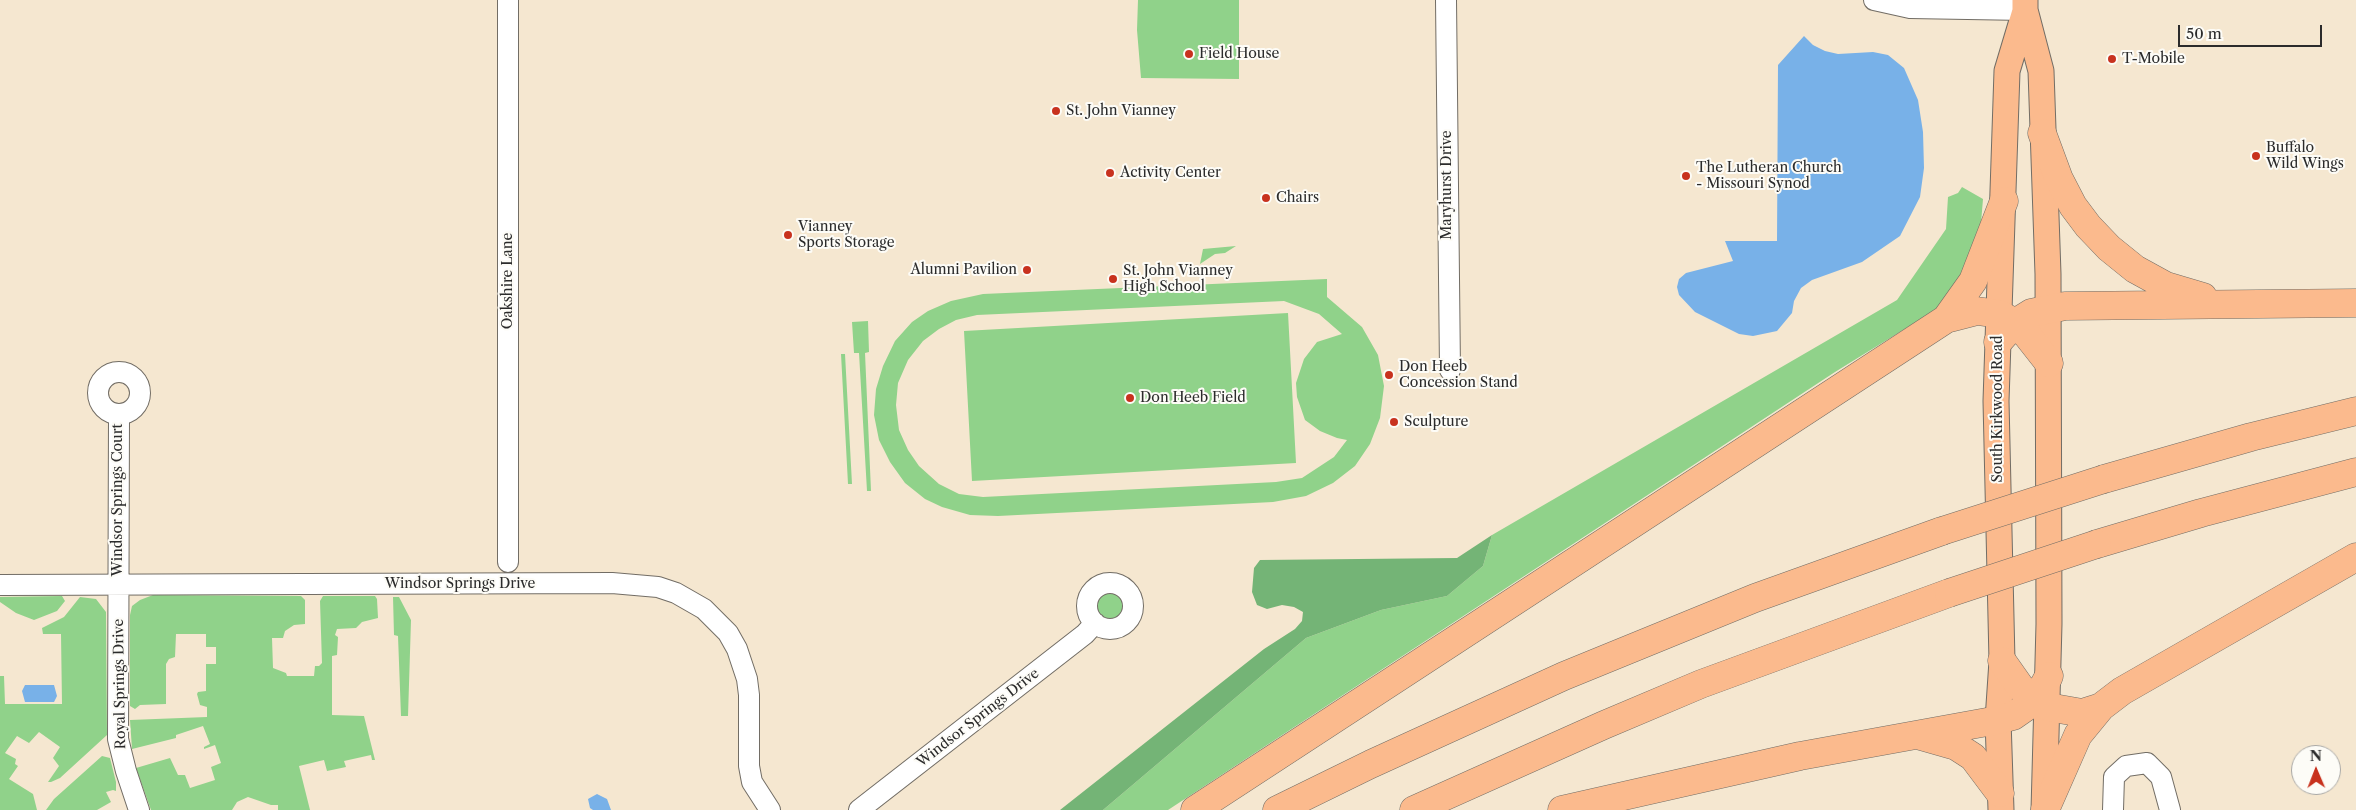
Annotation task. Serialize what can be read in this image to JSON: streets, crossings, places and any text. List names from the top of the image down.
{
  "streets": {
    "main road": ["South Kirkwood Road"],
    "street": [
      "Maryhurst Drive",
      "Oakshire Lane",
      "Windsor Springs Court",
      "Windsor Springs Drive",
      "Royal Springs Drive"
    ]
  },
  "crossings": [
    ["Windsor Springs Court", "Windsor Springs Drive"],
    ["Windsor Springs Court", "Royal Springs Drive"],
    ["Windsor Springs Drive", "Royal Springs Drive"]
  ],
  "places": [
    "Field House",
    "T-Mobile",
    "St. John Vianney",
    "Buffalo Wild Wings",
    "Activity Center",
    "The Lutheran Church - Missouri Synod",
    "Chairs",
    "Vianney Sports Storage",
    "Alumni Pavilion",
    "St. John Vianney High School",
    "Don Heeb Concession Stand",
    "Don Heeb Field",
    "Sculpture"
  ],
  "scale_bar": "50 m",
  "north": "top"
}
